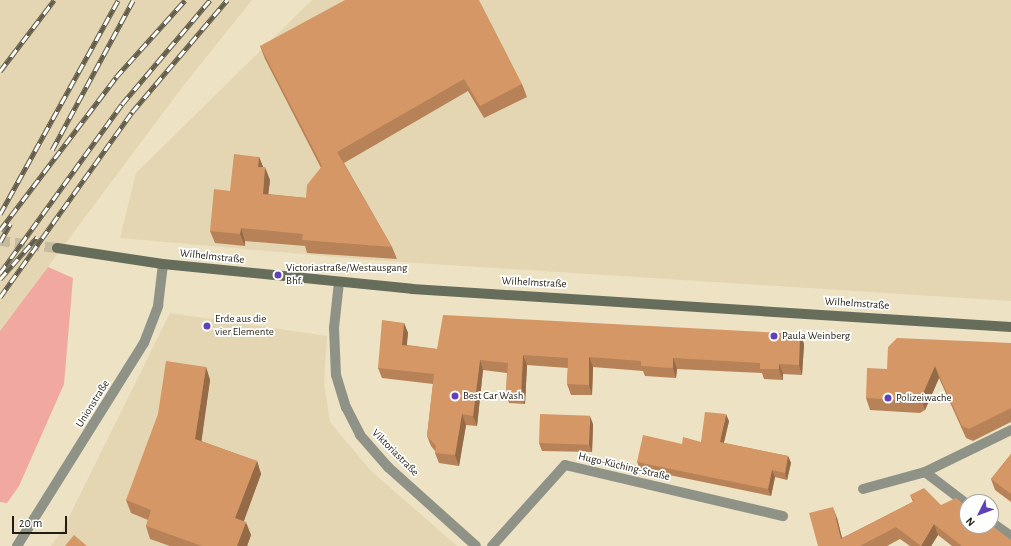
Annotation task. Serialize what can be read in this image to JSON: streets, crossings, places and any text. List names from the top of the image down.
{
  "streets": {
    "main road": ["Wilhelmstraße"],
    "street": ["Unionstraße", "Viktoriastraße", "Hugo-Küching-Straße"]
  },
  "crossings": [
    ["Wilhelmstraße", "Unionstraße"],
    ["Wilhelmstraße", "Viktoriastraße"]
  ],
  "places": [
    "Victoriastraße/Westausgang Bhf.",
    "Erde aus die vier Elemente",
    "Paula Weinberg",
    "Best Car Wash",
    "Polizeiwache"
  ],
  "scale_bar": "20 m",
  "north": "bottom left"
}
